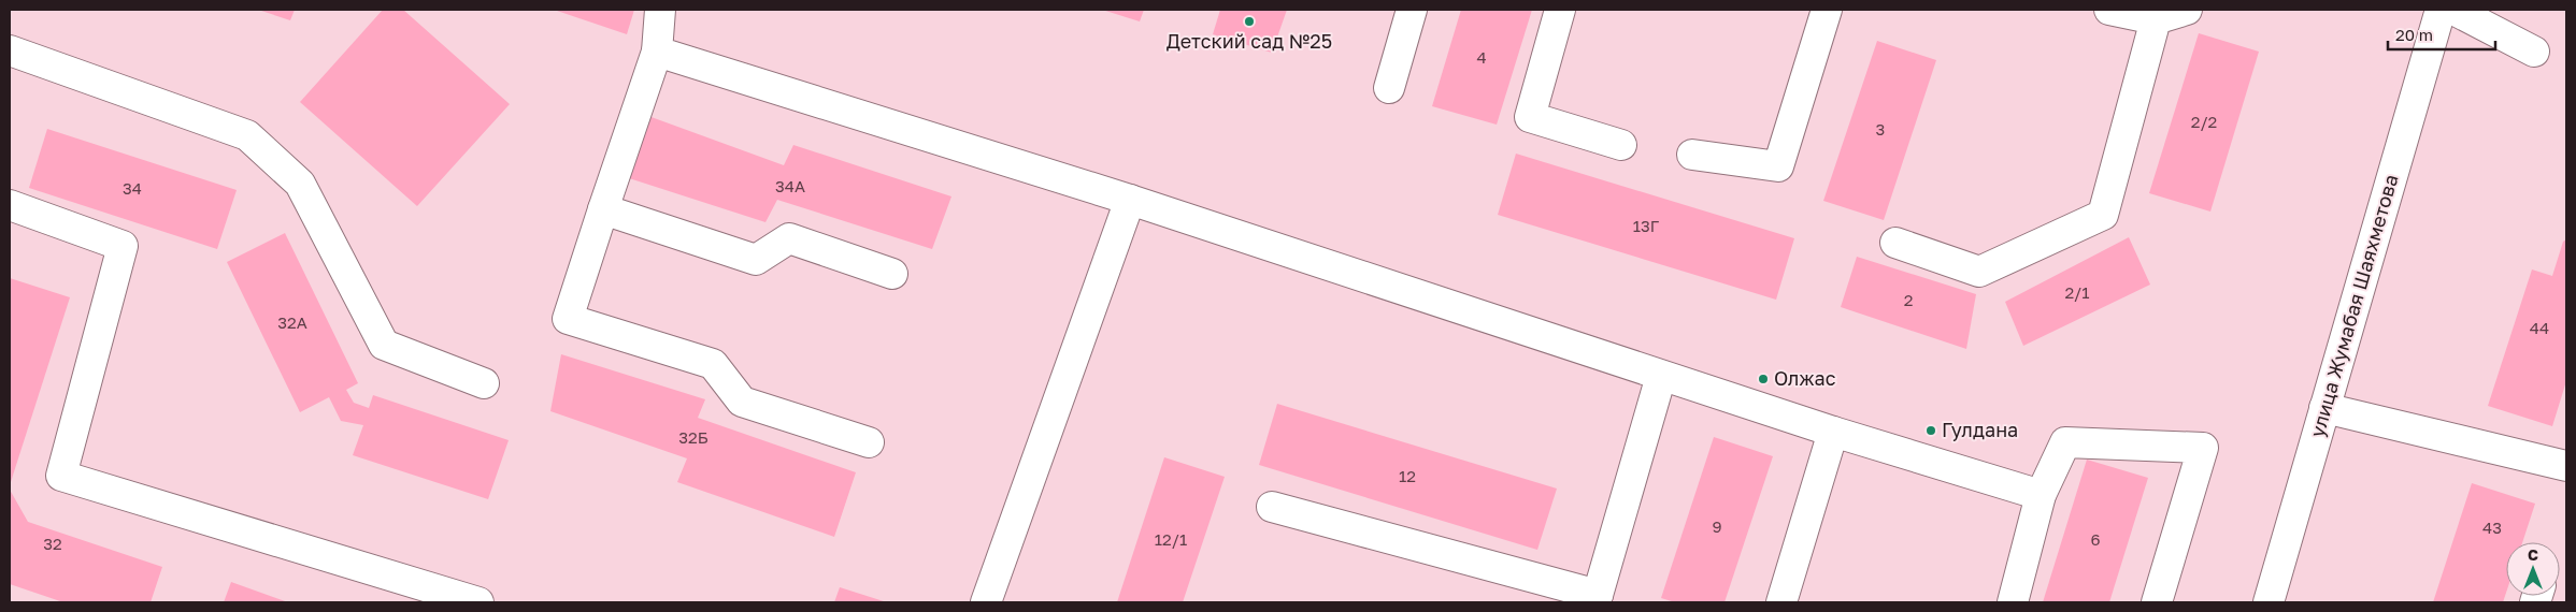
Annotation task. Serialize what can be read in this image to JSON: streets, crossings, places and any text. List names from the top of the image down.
{
  "streets": {
    "street": ["улица Жумабая Шаяхметова"]
  },
  "places": ["Детский сад №25", "Олжас", "Гулдана"],
  "house_numbers": [
    "4",
    "2/2",
    "3",
    "34А",
    "34",
    "13Г",
    "2/1",
    "2",
    "32А",
    "44",
    "32Б",
    "12",
    "9",
    "43",
    "12/1",
    "6",
    "32"
  ],
  "scale_bar": "20 m",
  "north": "top"
}
